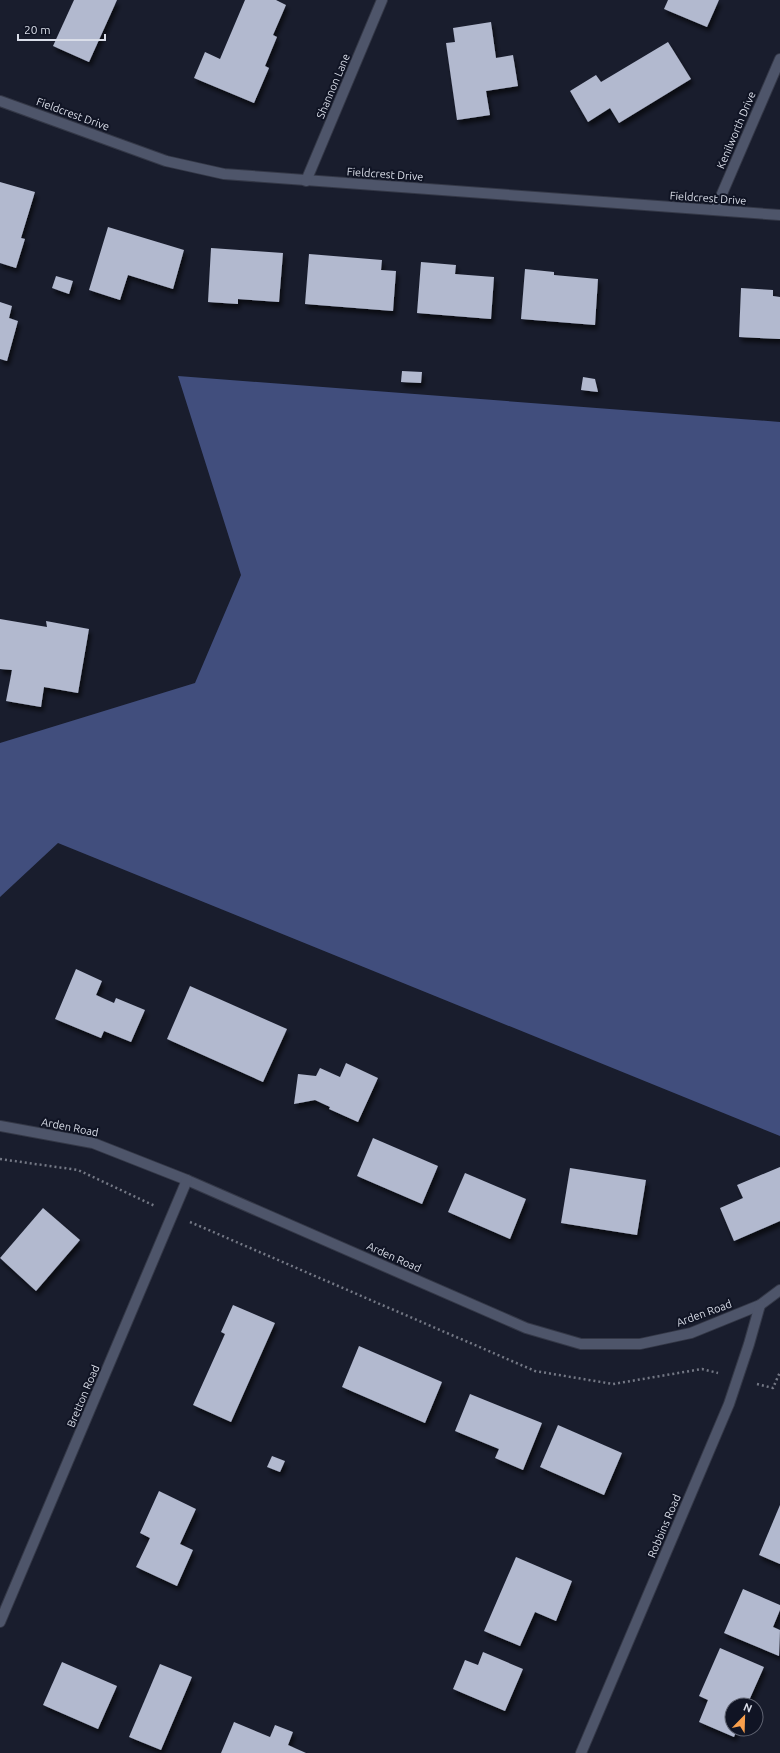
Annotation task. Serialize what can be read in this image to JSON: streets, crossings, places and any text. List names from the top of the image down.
{
  "streets": {
    "street": [
      "Shannon Lane",
      "Fieldcrest Drive",
      "Kenilworth Drive",
      "Arden Road",
      "Bretton Road",
      "Robbins Road"
    ]
  },
  "crossings": [
    ["Shannon Lane", "Fieldcrest Drive"],
    ["Fieldcrest Drive", "Kenilworth Drive"],
    ["Arden Road", "Bretton Road"],
    ["Arden Road", "Robbins Road"]
  ],
  "scale_bar": "20 m",
  "north": "top right"
}
